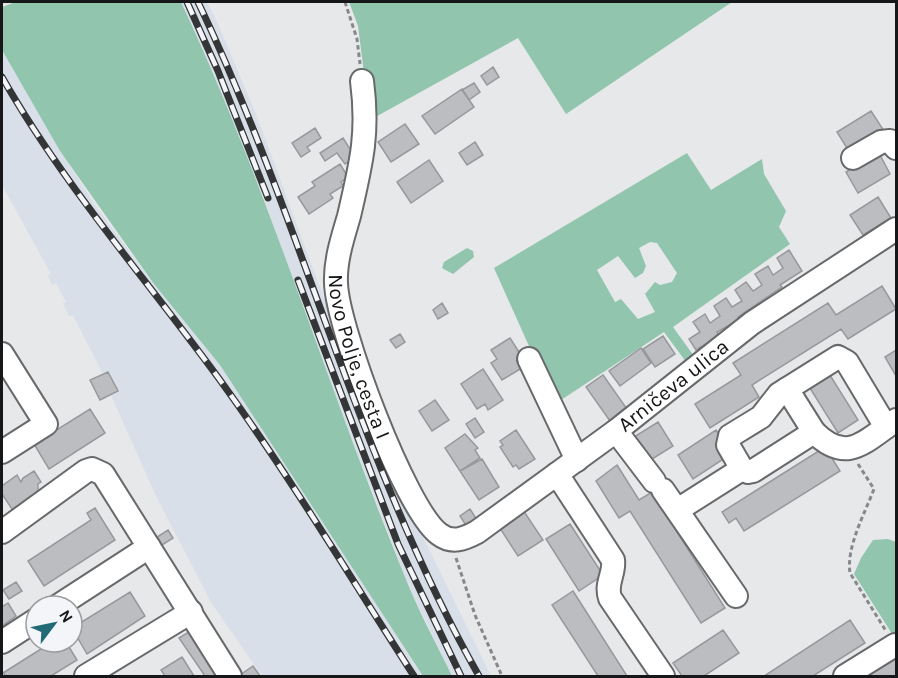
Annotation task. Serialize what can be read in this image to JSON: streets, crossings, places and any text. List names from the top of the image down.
{
  "streets": {
    "street": ["Novo Polje, cesta I", "Arničeva ulica"]
  },
  "crossings": [
    ["Novo Polje, cesta I", "Arničeva ulica"]
  ],
  "north": "top right"
}
